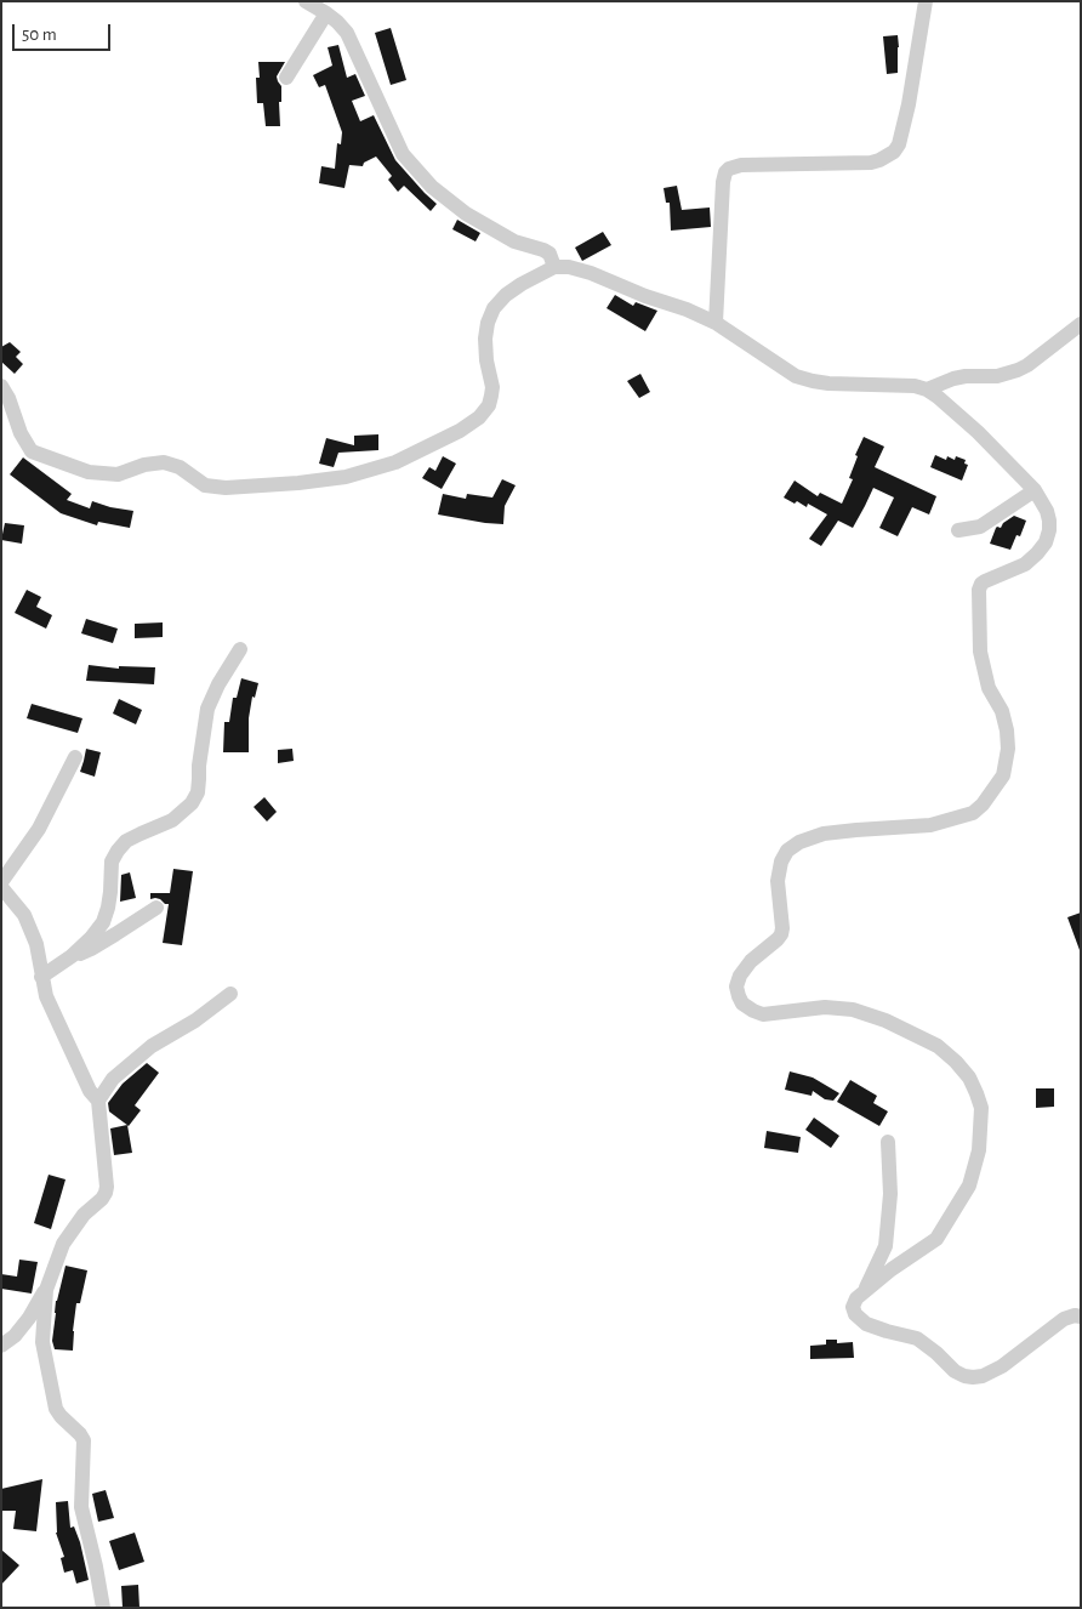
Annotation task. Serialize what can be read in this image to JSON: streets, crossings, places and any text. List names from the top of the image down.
{
  "scale_bar": "50 m"
}
